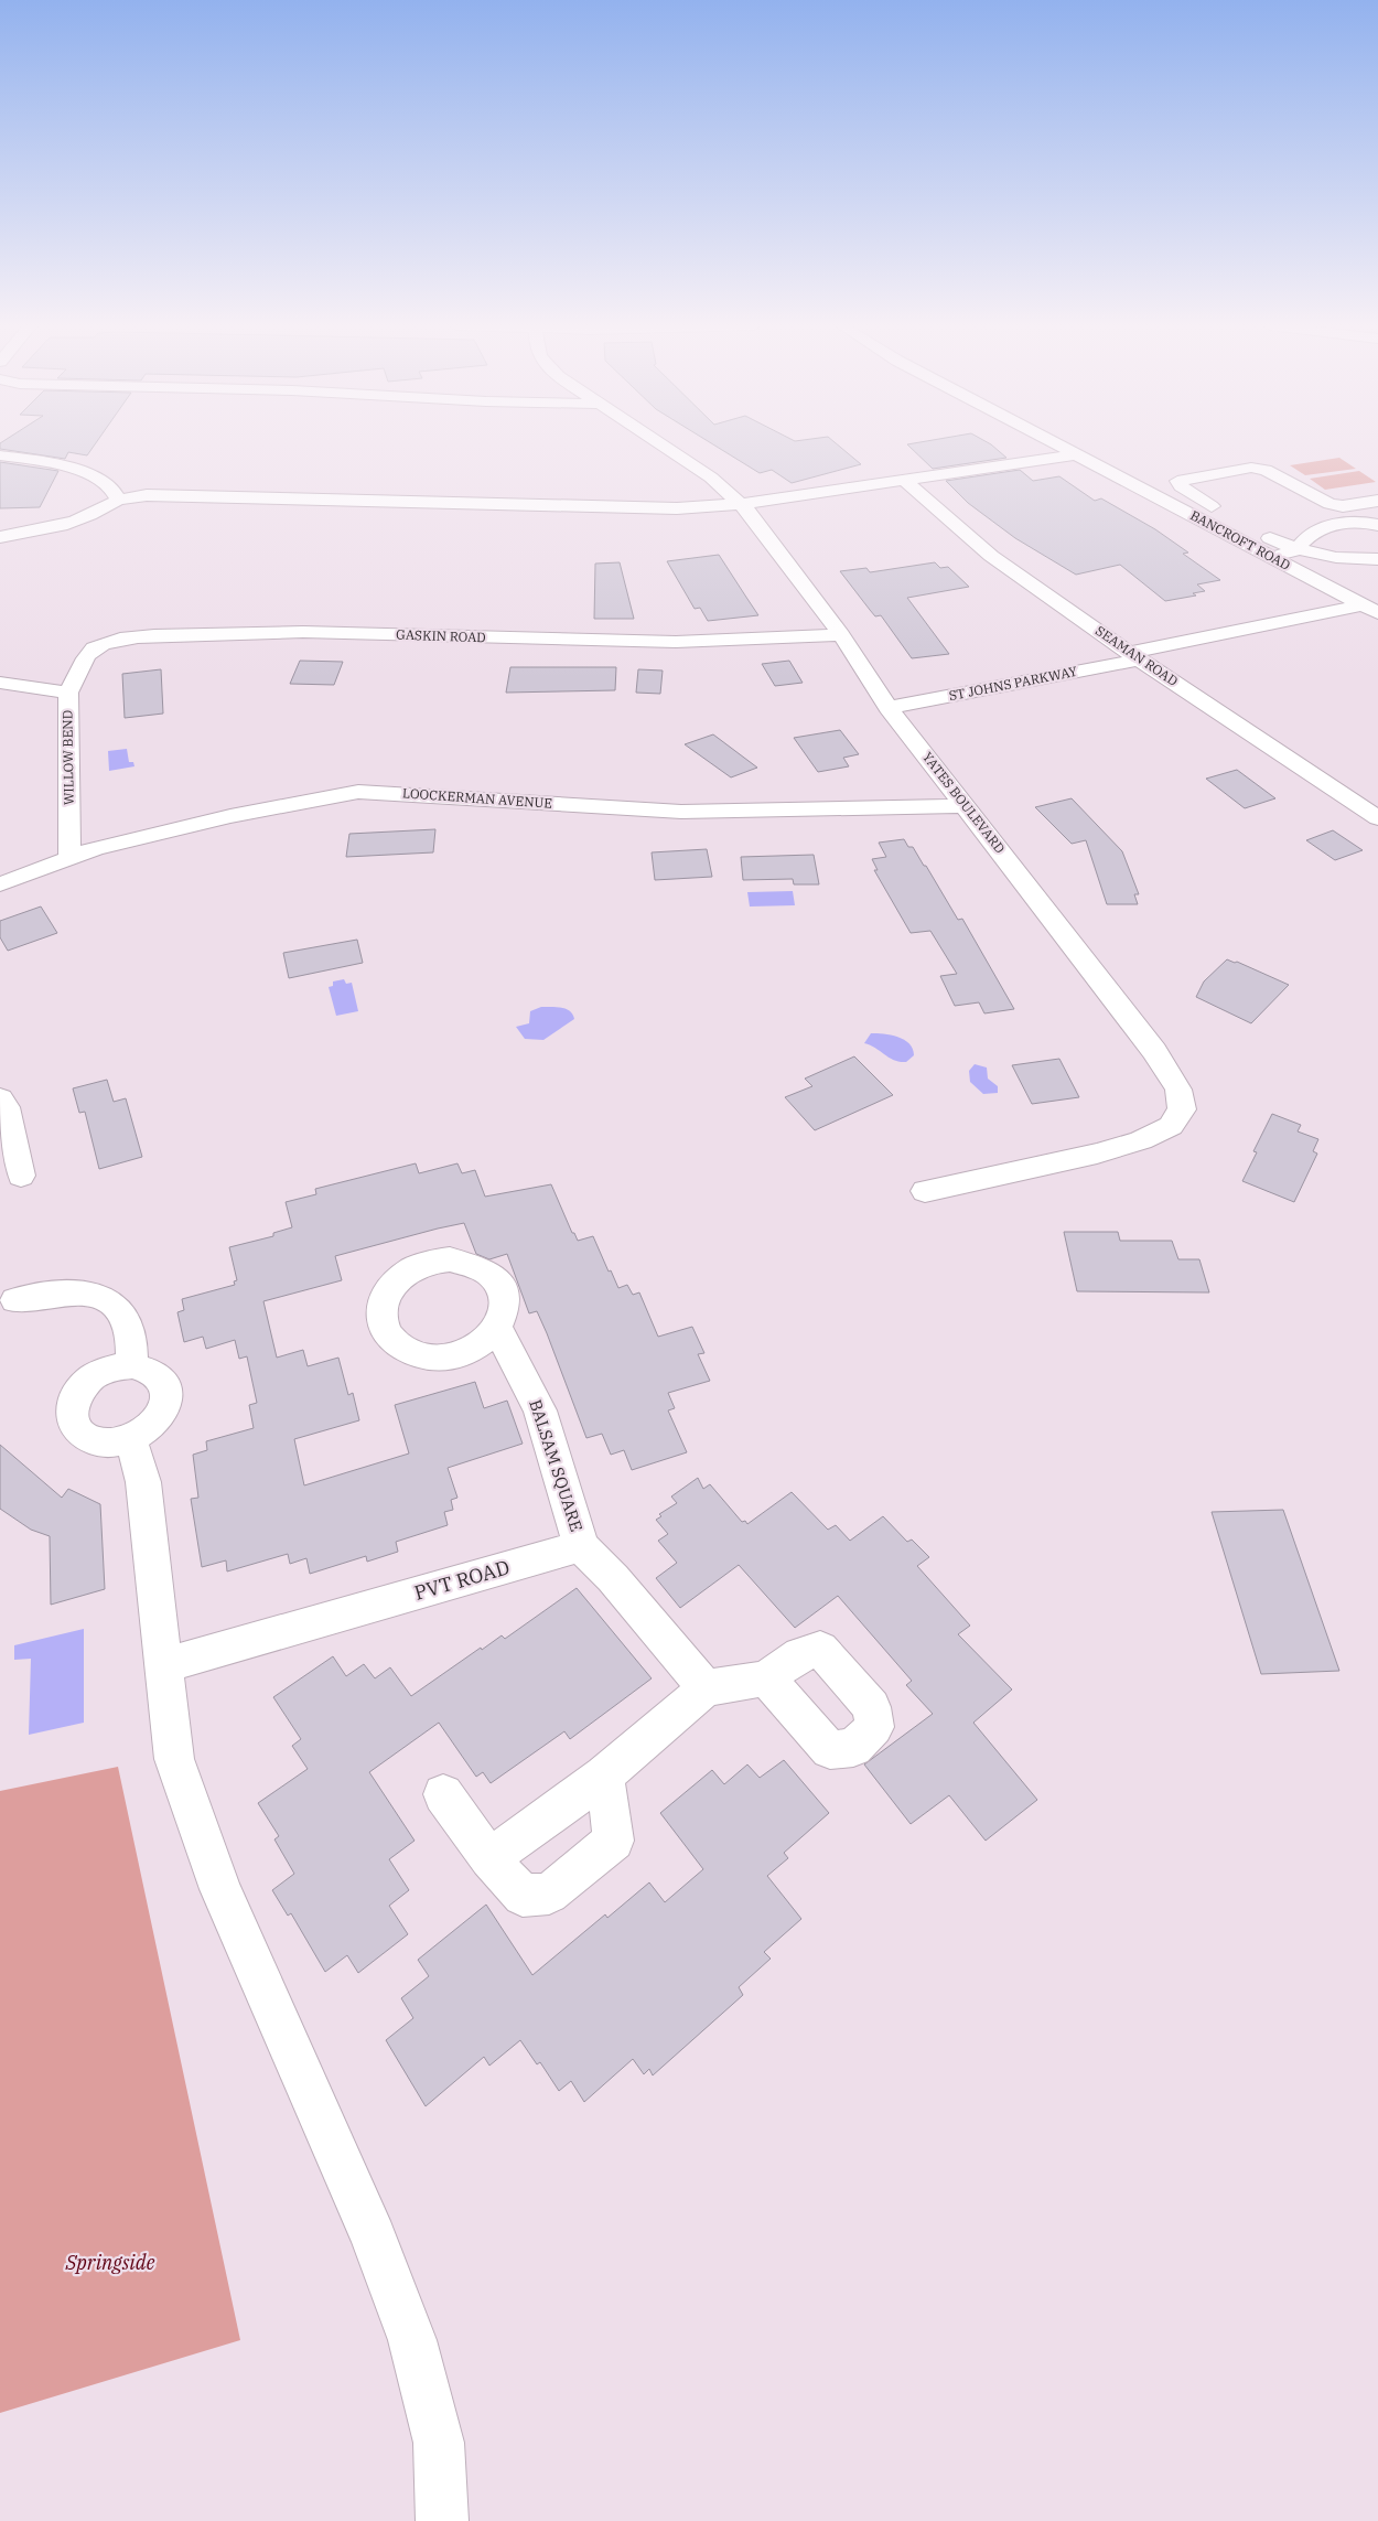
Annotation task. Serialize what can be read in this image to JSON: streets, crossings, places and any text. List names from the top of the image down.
{
  "streets": {
    "street": [
      "BANCROFT ROAD",
      "GASKIN ROAD",
      "SEAMAN ROAD",
      "ST JOHNS PARKWAY",
      "WILLOW BEND",
      "LOOCKERMAN AVENUE",
      "YATES BOULEVARD",
      "BALSAM SQUARE",
      "PVT ROAD"
    ]
  },
  "crossings": [
    ["BANCROFT ROAD", "ST JOHNS PARKWAY"],
    ["GASKIN ROAD", "WILLOW BEND"],
    ["GASKIN ROAD", "YATES BOULEVARD"],
    ["SEAMAN ROAD", "ST JOHNS PARKWAY"],
    ["ST JOHNS PARKWAY", "YATES BOULEVARD"],
    ["WILLOW BEND", "LOOCKERMAN AVENUE"],
    ["LOOCKERMAN AVENUE", "YATES BOULEVARD"],
    ["BALSAM SQUARE", "PVT ROAD"]
  ],
  "parks": ["Springside"]
}
